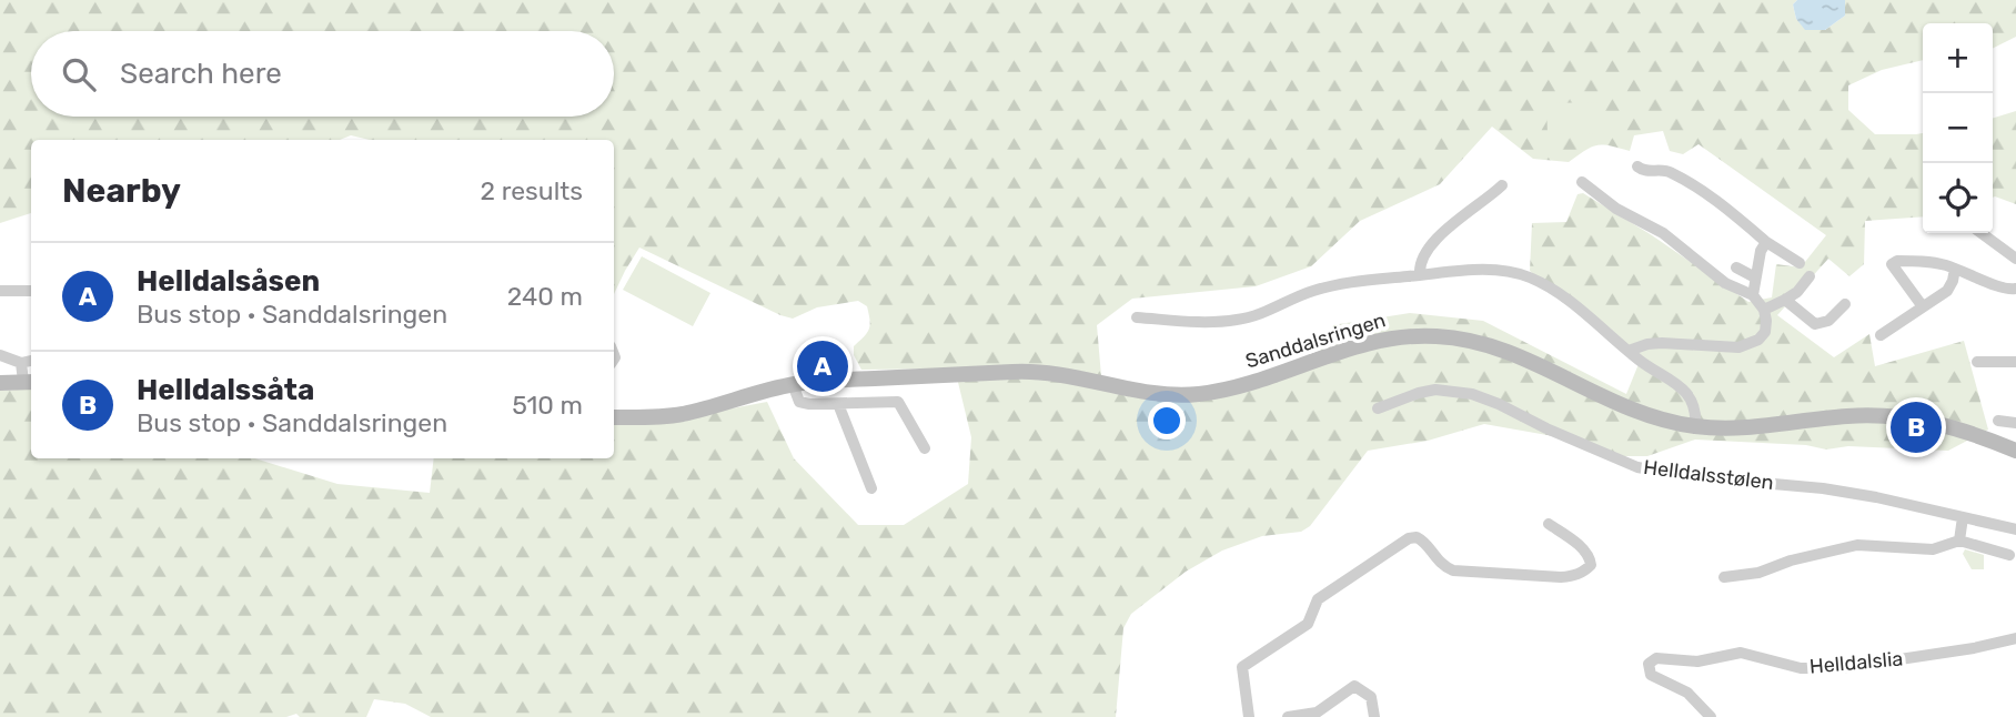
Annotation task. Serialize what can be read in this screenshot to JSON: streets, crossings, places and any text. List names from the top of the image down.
{
  "streets": {
    "main road": ["Sanddalsringen"],
    "street": ["Helldalsstølen", "Helldalslia"]
  },
  "page": {
    "map_buttons": ["+", "−"],
    "search": "Search here",
    "heading": ["Nearby", "2 results"],
    "list": [
      {
        "mark": "A",
        "name": "Helldalsåsen",
        "note": "Bus stop · Sanddalsringen",
        "value": "240 m"
      },
      {
        "mark": "B",
        "name": "Helldalssåta",
        "note": "Bus stop · Sanddalsringen",
        "value": "510 m"
      }
    ],
    "pins": ["A", "B"]
  }
}
